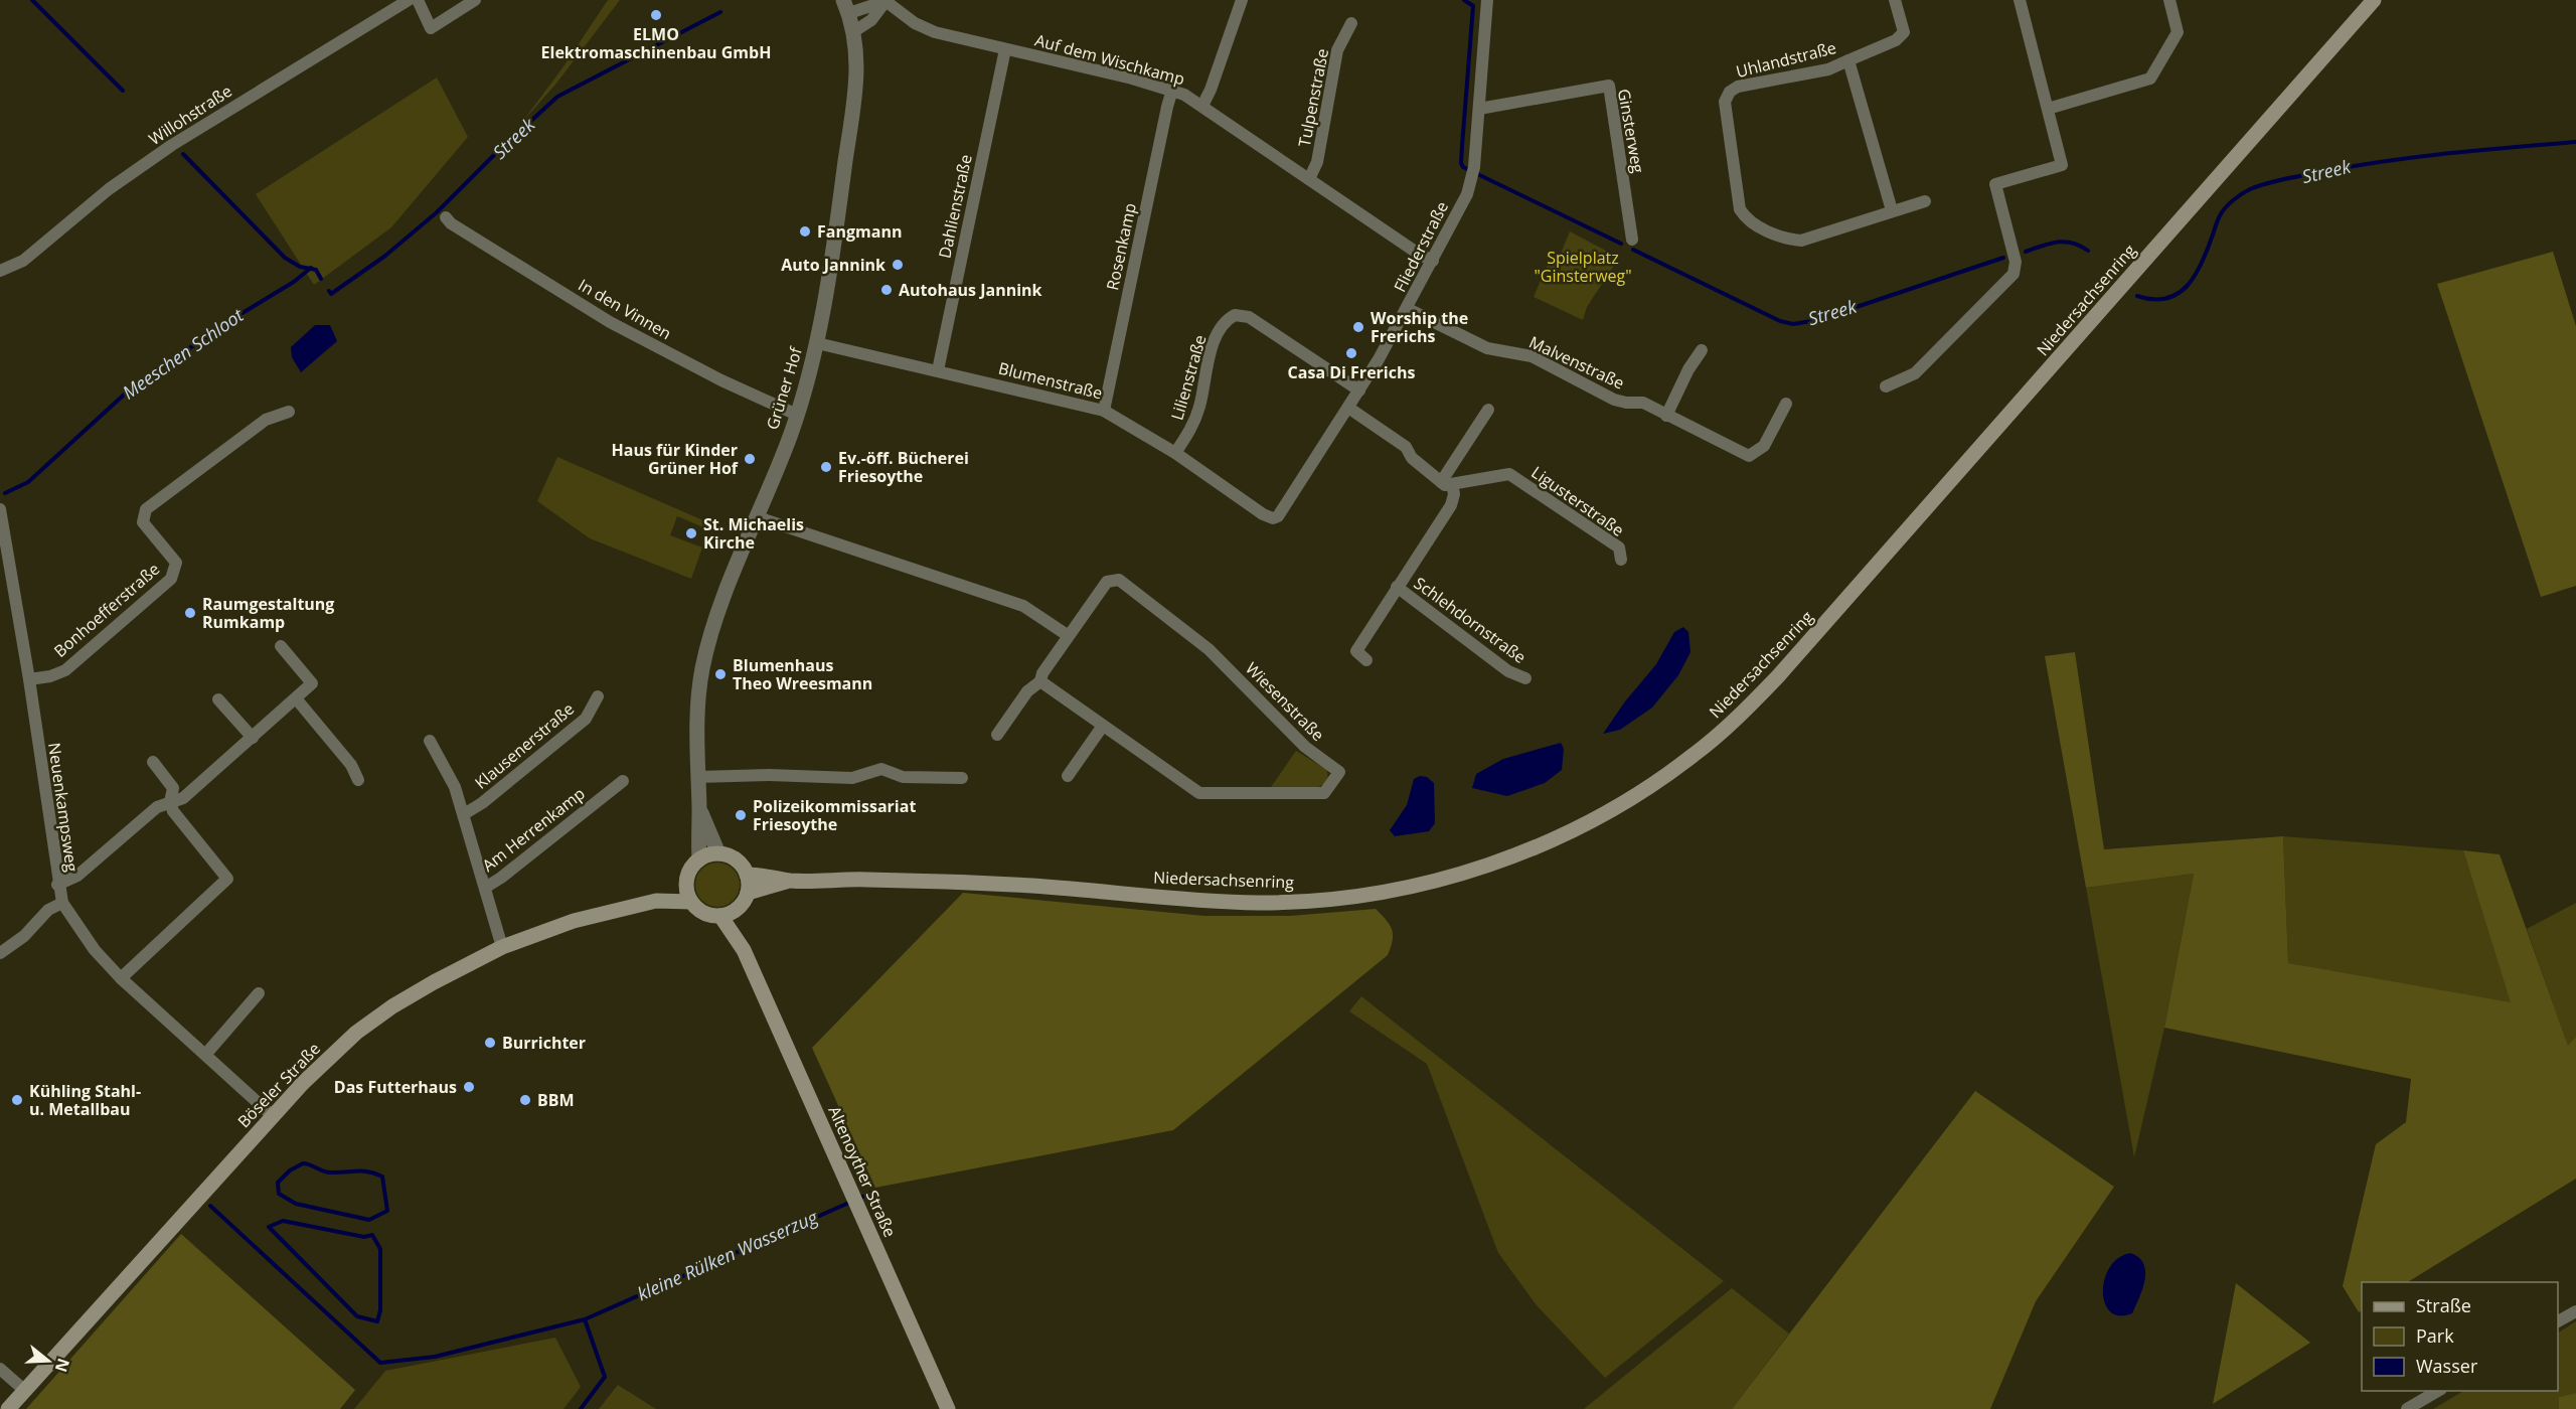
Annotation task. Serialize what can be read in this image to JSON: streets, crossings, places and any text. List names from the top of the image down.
{
  "streets": {
    "main road": ["Niedersachsenring", "Böseler Straße", "Altenoyther Straße"],
    "street": [
      "Auf dem Wischkamp",
      "Uhlandstraße",
      "Tulpenstraße",
      "Willohstraße",
      "Ginsterweg",
      "Dahlienstraße",
      "Rosenkamp",
      "Fliederstraße",
      "In den Vinnen",
      "Malvenstraße",
      "Lilienstraße",
      "Blumenstraße",
      "Grüner Hof",
      "Ligusterstraße",
      "Bonhoefferstraße",
      "Schlehdornstraße",
      "Wiesenstraße",
      "Klausenerstraße",
      "Neuenkampsweg",
      "Am Herrenkamp"
    ]
  },
  "crossings": [
    ["Auf dem Wischkamp", "Tulpenstraße"],
    ["Auf dem Wischkamp", "Dahlienstraße"],
    ["Auf dem Wischkamp", "Rosenkamp"],
    ["Auf dem Wischkamp", "Fliederstraße"],
    ["Ginsterweg", "Fliederstraße"],
    ["Dahlienstraße", "Blumenstraße"],
    ["Rosenkamp", "Blumenstraße"],
    ["Fliederstraße", "Malvenstraße"],
    ["Fliederstraße", "Lilienstraße"],
    ["Fliederstraße", "Blumenstraße"],
    ["Niedersachsenring", "Grüner Hof"],
    ["Niedersachsenring", "Böseler Straße"],
    ["Niedersachsenring", "Altenoyther Straße"],
    ["In den Vinnen", "Grüner Hof"],
    ["Lilienstraße", "Blumenstraße"],
    ["Blumenstraße", "Grüner Hof"],
    ["Grüner Hof", "Böseler Straße"],
    ["Grüner Hof", "Altenoyther Straße"],
    ["Ligusterstraße", "Schlehdornstraße"],
    ["Bonhoefferstraße", "Neuenkampsweg"],
    ["Neuenkampsweg", "Böseler Straße"],
    ["Am Herrenkamp", "Böseler Straße"],
    ["Böseler Straße", "Altenoyther Straße"]
  ],
  "water": ["Streek", "Meeschen Schloot", "kleine Rülken Wasserzug"],
  "parks": ["Spielplatz \"Ginsterweg\""],
  "places": [
    "ELMO Elektromaschinenbau GmbH",
    "Fangmann",
    "Auto Jannink",
    "Autohaus Jannink",
    "Worship the Frerichs",
    "Casa Di Frerichs",
    "Haus für Kinder Grüner Hof",
    "Ev.-öff. Bücherei Friesoythe",
    "St. Michaelis Kirche",
    "Raumgestaltung Rumkamp",
    "Blumenhaus Theo Wreesmann",
    "Polizeikommissariat Friesoythe",
    "Burrichter",
    "Das Futterhaus",
    "Kühling Stahl- u. Metallbau",
    "BBM"
  ],
  "legend": ["Straße", "Park", "Wasser"],
  "north": "right"
}
